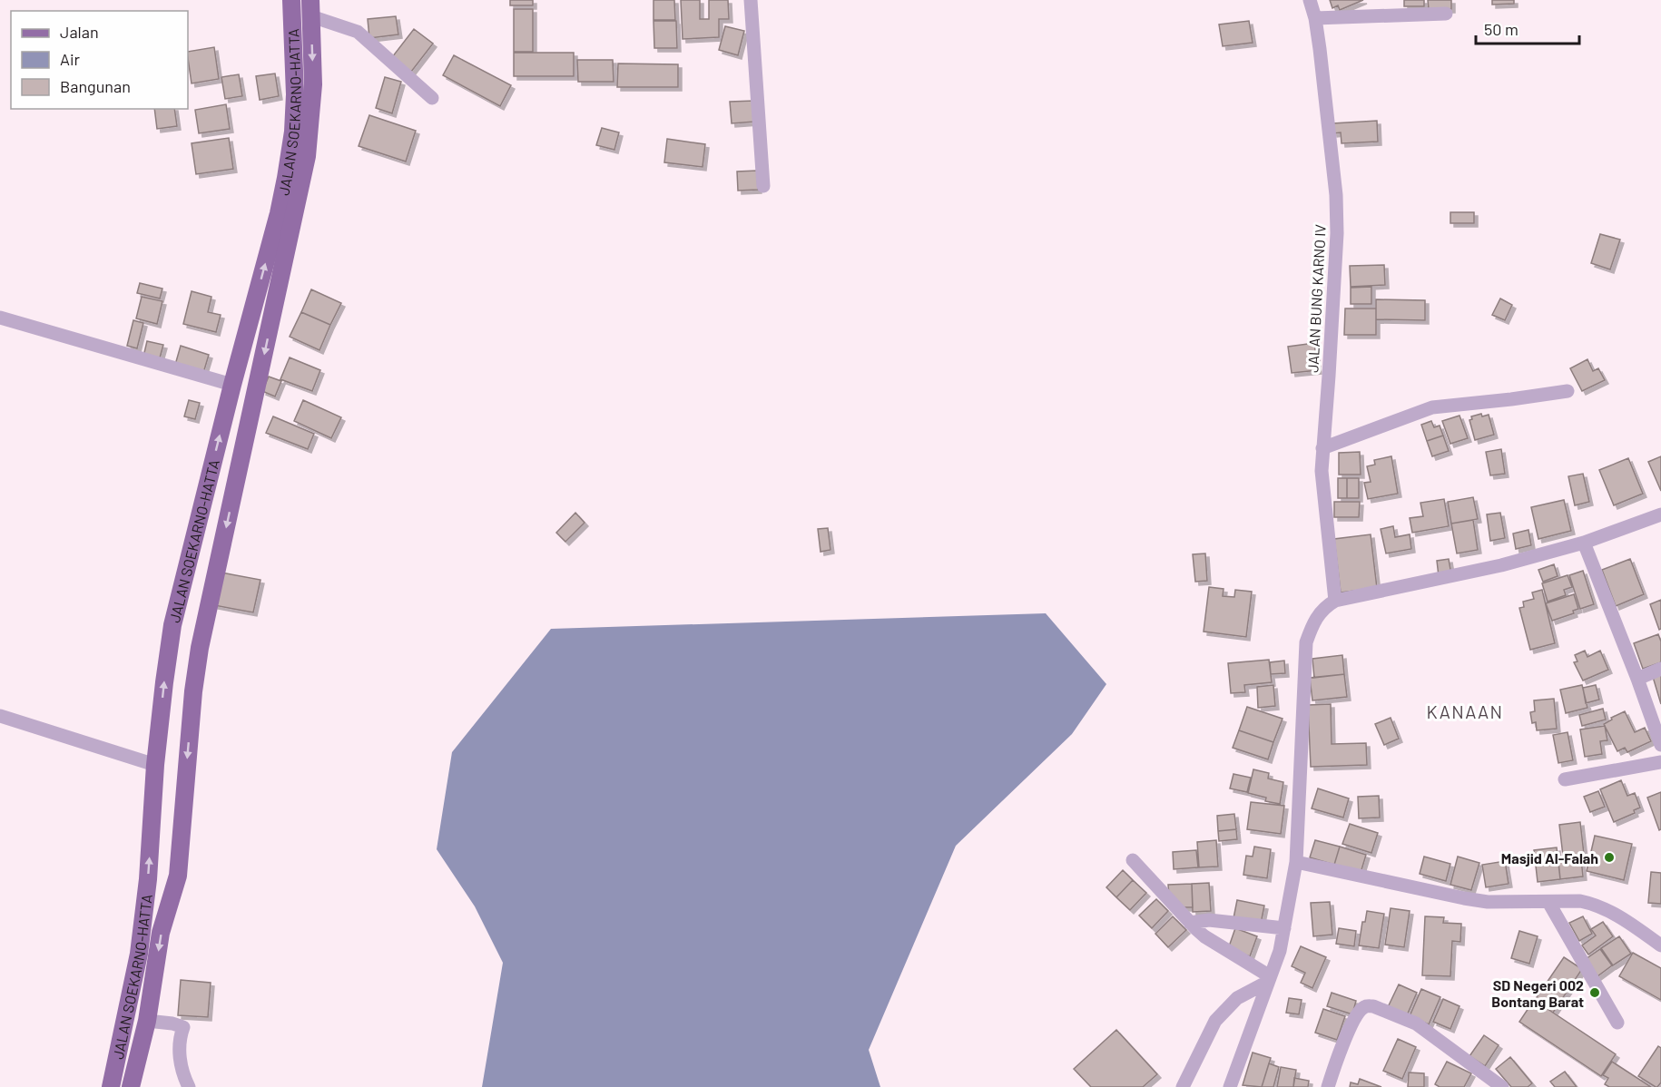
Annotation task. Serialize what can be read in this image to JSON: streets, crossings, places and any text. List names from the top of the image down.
{
  "streets": {
    "main road": ["JALAN SOEKARNO-HATTA"],
    "street": ["JALAN BUNG KARNO IV"]
  },
  "districts": ["KANAAN"],
  "places": ["Masjid Al-Falah", "SD Negeri 002 Bontang Barat"],
  "legend": ["Jalan", "Air", "Bangunan"],
  "scale_bar": "50 m"
}
